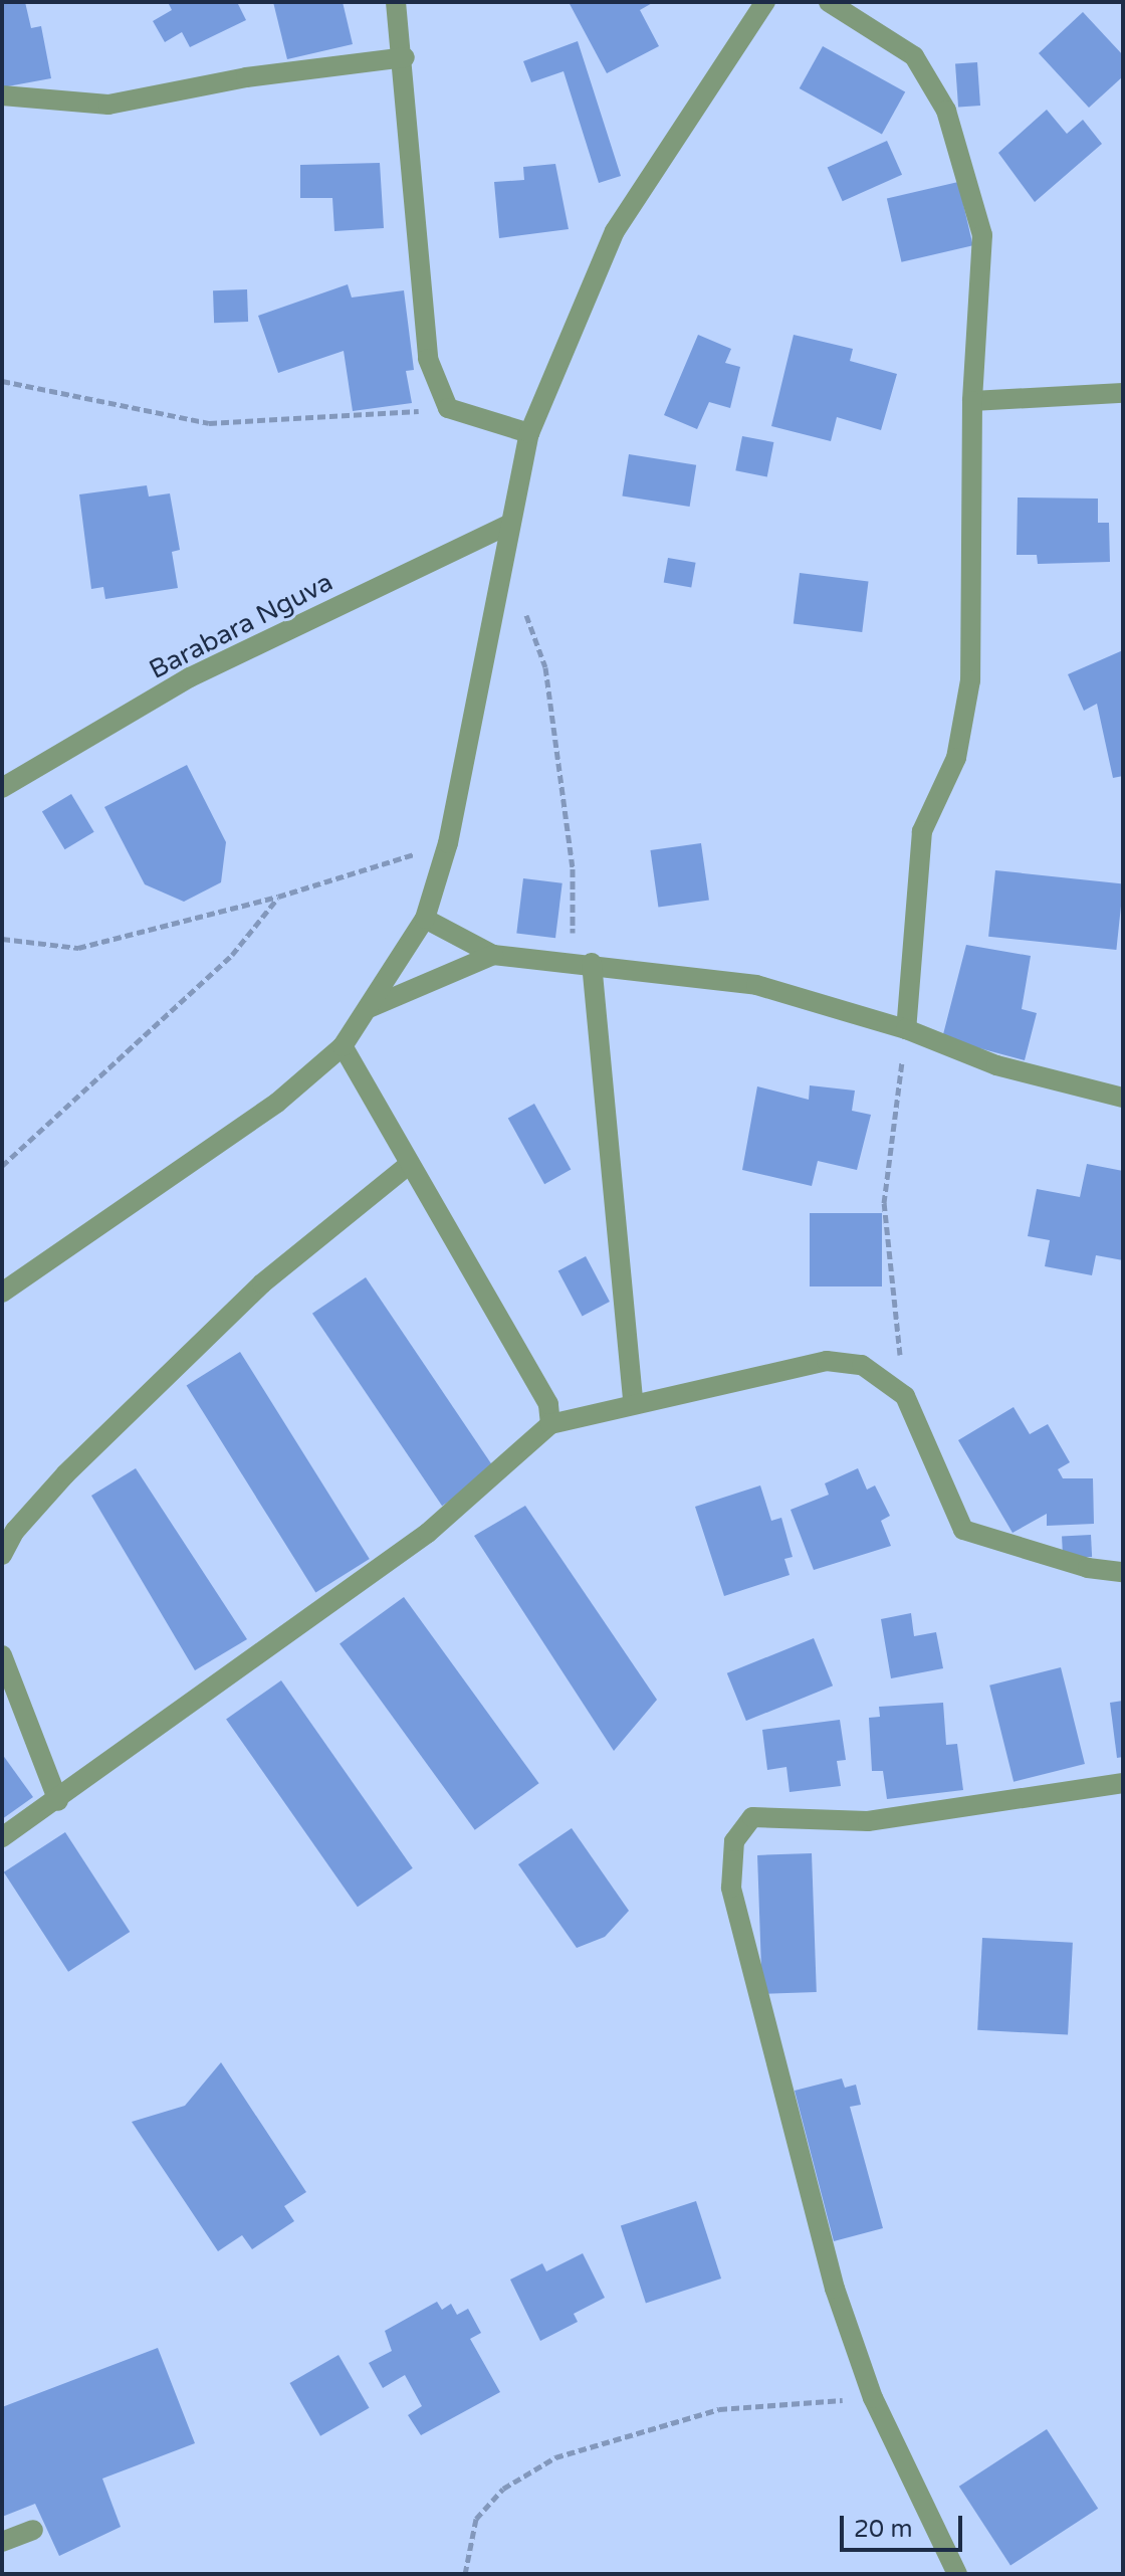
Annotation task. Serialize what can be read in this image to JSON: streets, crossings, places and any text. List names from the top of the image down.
{
  "streets": {
    "street": ["Barabara Nguva"]
  },
  "scale_bar": "20 m"
}
